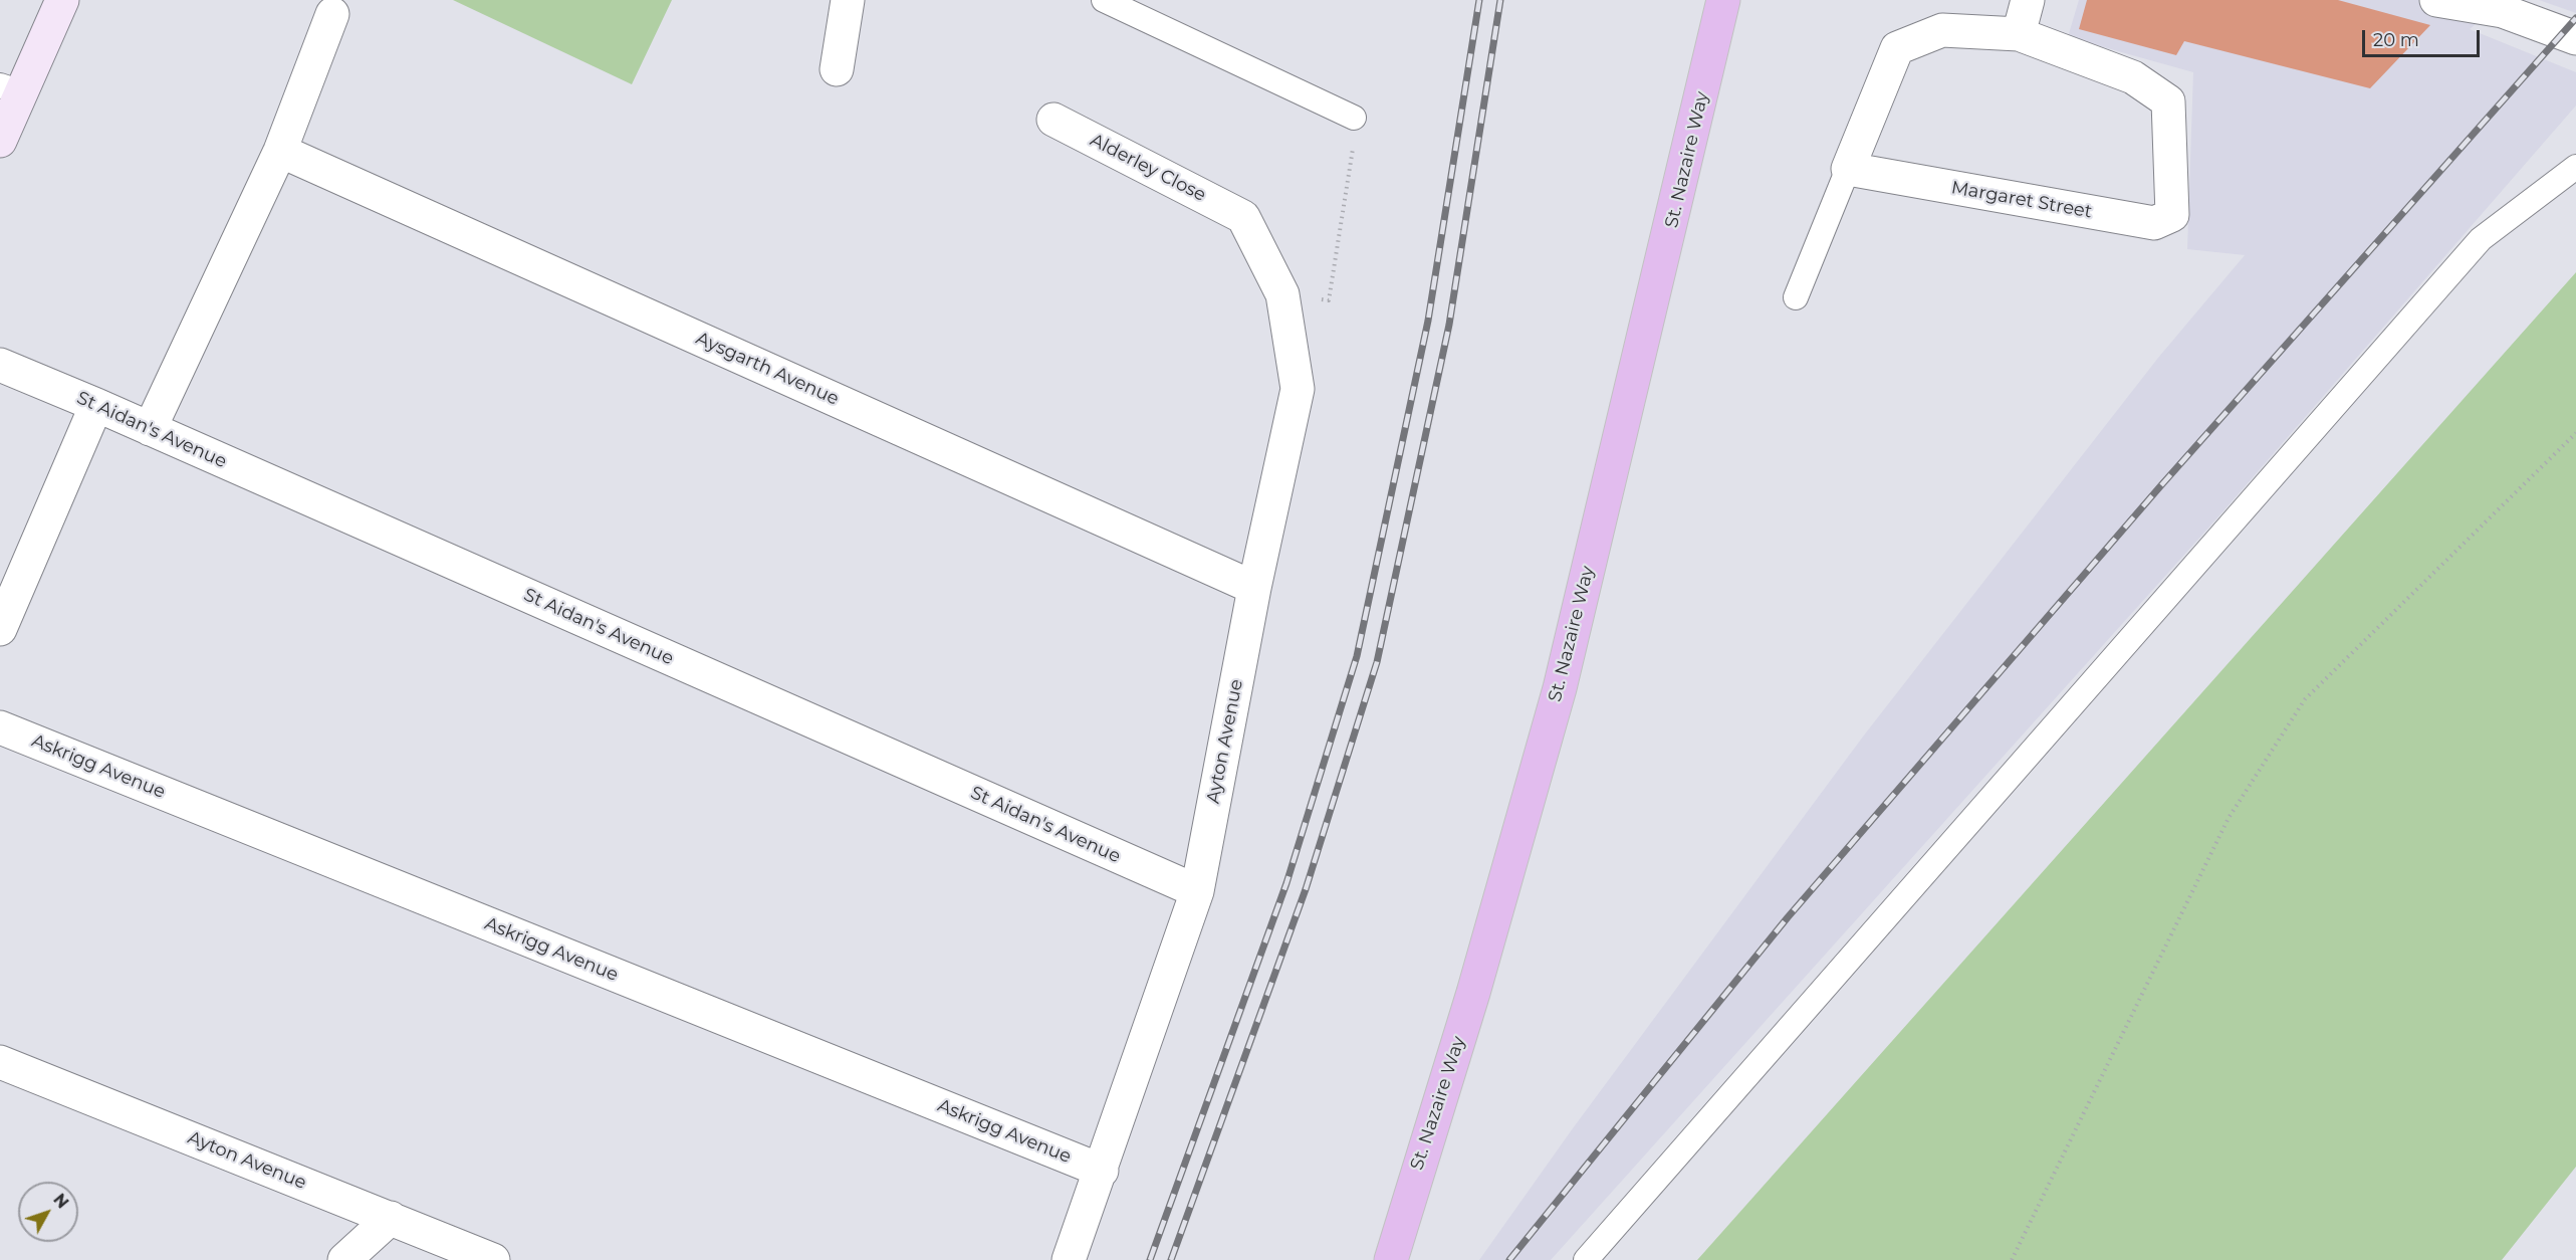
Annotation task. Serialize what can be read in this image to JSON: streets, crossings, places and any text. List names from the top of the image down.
{
  "streets": {
    "highway": ["St. Nazaire Way"],
    "street": [
      "Alderley Close",
      "Margaret Street",
      "Aysgarth Avenue",
      "St Aidan's Avenue",
      "Ayton Avenue",
      "Askrigg Avenue"
    ]
  },
  "crossings": [
    ["Alderley Close", "Ayton Avenue"],
    ["Aysgarth Avenue", "Ayton Avenue"],
    ["St Aidan's Avenue", "Ayton Avenue"],
    ["Ayton Avenue", "Askrigg Avenue"]
  ],
  "scale_bar": "20 m",
  "north": "top right"
}
